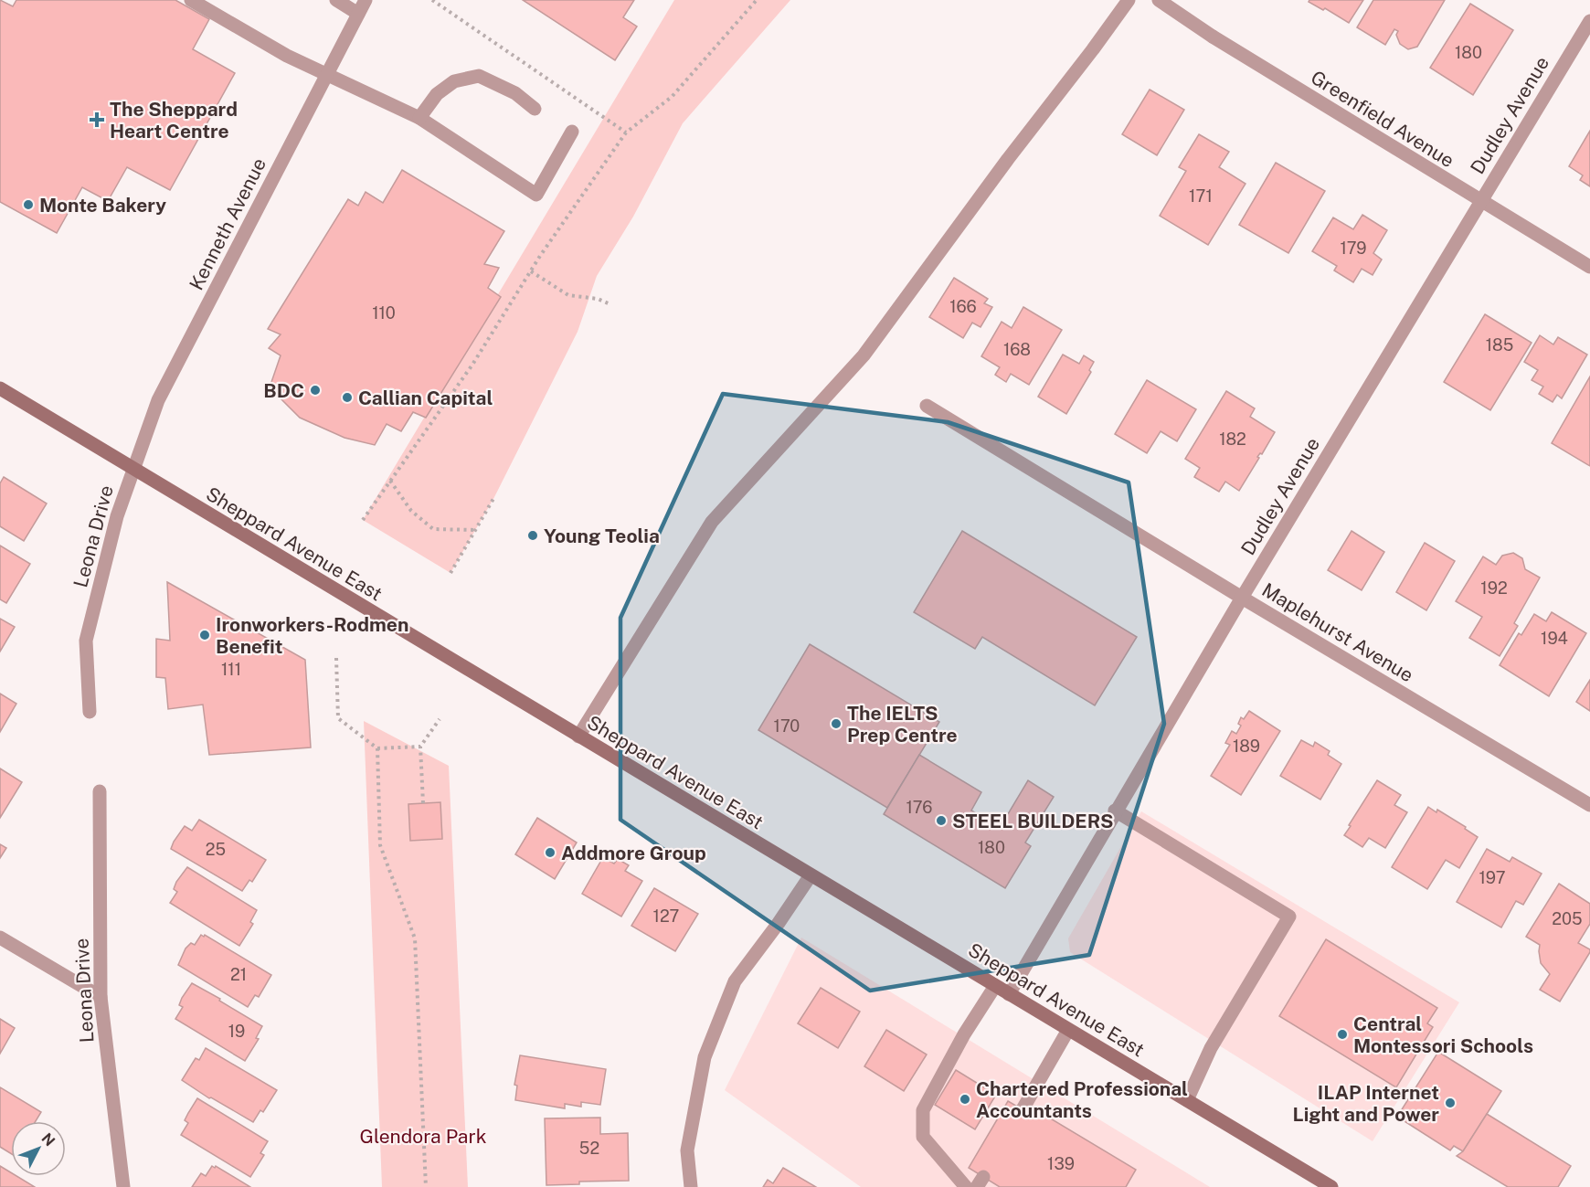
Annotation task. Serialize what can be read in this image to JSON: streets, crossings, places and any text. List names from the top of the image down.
{
  "streets": {
    "main road": ["Sheppard Avenue East"],
    "street": [
      "Dudley Avenue",
      "Greenfield Avenue",
      "Kenneth Avenue",
      "Leona Drive",
      "Maplehurst Avenue"
    ]
  },
  "crossings": [
    ["Dudley Avenue", "Greenfield Avenue"],
    ["Dudley Avenue", "Sheppard Avenue East"],
    ["Dudley Avenue", "Maplehurst Avenue"],
    ["Kenneth Avenue", "Leona Drive"],
    ["Kenneth Avenue", "Sheppard Avenue East"],
    ["Leona Drive", "Sheppard Avenue East"]
  ],
  "parks": ["Glendora Park"],
  "places": {
    "health": ["The Sheppard Heart Centre"],
    "other": [
      "Monte Bakery",
      "BDC",
      "Callian Capital",
      "Young Teolia",
      "Ironworkers-Rodmen Benefit",
      "The IELTS Prep Centre",
      "STEEL BUILDERS",
      "Addmore Group",
      "Central Montessori Schools",
      "Chartered Professional Accountants",
      "ILAP Internet Light and Power"
    ]
  },
  "house_numbers": [
    "180",
    "171",
    "179",
    "166",
    "110",
    "185",
    "168",
    "182",
    "192",
    "194",
    "111",
    "170",
    "189",
    "176",
    "180",
    "25",
    "197",
    "127",
    "205",
    "21",
    "19",
    "52",
    "139"
  ],
  "north": "top right"
}
